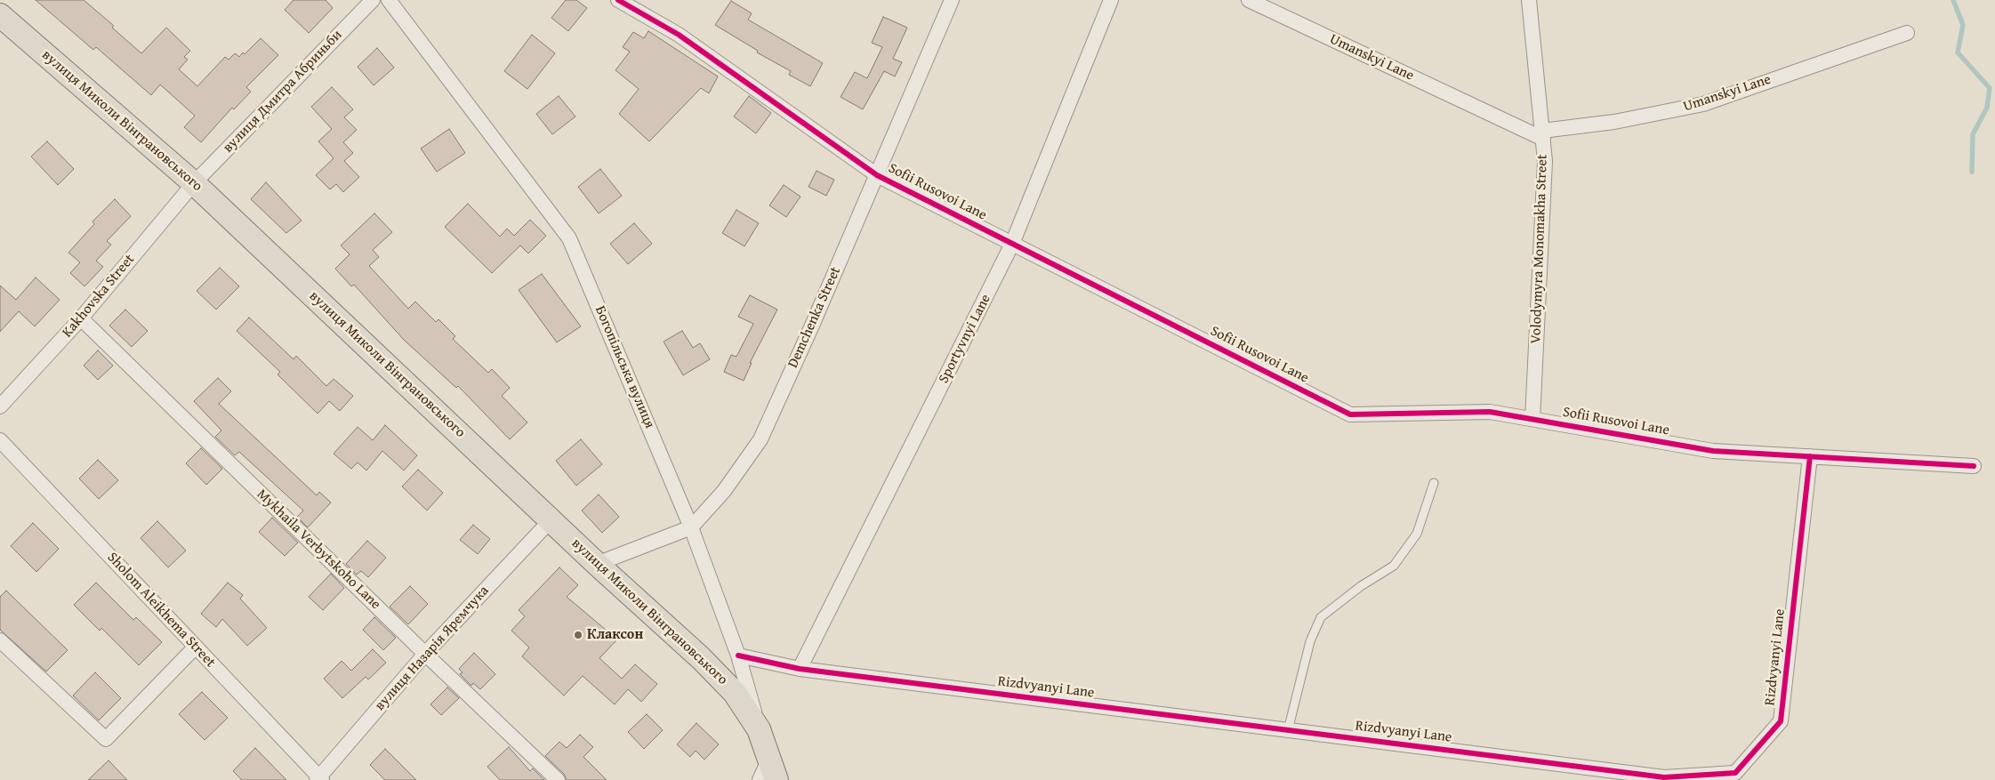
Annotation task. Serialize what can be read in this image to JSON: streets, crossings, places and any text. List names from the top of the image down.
{
  "streets": {
    "main road": ["вулиця Миколи Вінграновського", "Богопільська вулиця"],
    "street": [
      "Umanskyi Lane",
      "вулиця Дмитра Абриньби",
      "Sofii Rusovoi Lane",
      "Volodymyra Monomakha Street",
      "Kakhovska Street",
      "Demchenka Street",
      "Sportyvnyi Lane",
      "Mykhaila Verbytskoho Lane",
      "Sholom Aleikhema Street",
      "вулиця Назарія Яремчука",
      "Rizdvyanyi Lane"
    ]
  },
  "crossings": [
    ["Umanskyi Lane", "Volodymyra Monomakha Street"],
    ["вулиця Дмитра Абриньби", "вулиця Миколи Вінграновського"],
    ["вулиця Дмитра Абриньби", "Kakhovska Street"],
    ["вулиця Миколи Вінграновського", "Kakhovska Street"],
    ["вулиця Миколи Вінграновського", "Demchenka Street"],
    ["вулиця Миколи Вінграновського", "Богопільська вулиця"],
    ["вулиця Миколи Вінграновського", "вулиця Назарія Яремчука"],
    ["Sofii Rusovoi Lane", "Volodymyra Monomakha Street"],
    ["Sofii Rusovoi Lane", "Demchenka Street"],
    ["Sofii Rusovoi Lane", "Sportyvnyi Lane"],
    ["Sofii Rusovoi Lane", "Rizdvyanyi Lane"],
    ["Kakhovska Street", "Mykhaila Verbytskoho Lane"],
    ["Demchenka Street", "Богопільська вулиця"],
    ["Sportyvnyi Lane", "Rizdvyanyi Lane"],
    ["Богопільська вулиця", "Rizdvyanyi Lane"],
    ["Mykhaila Verbytskoho Lane", "вулиця Назарія Яремчука"],
    ["Sholom Aleikhema Street", "вулиця Назарія Яремчука"]
  ],
  "places": ["Клаксон"]
}
